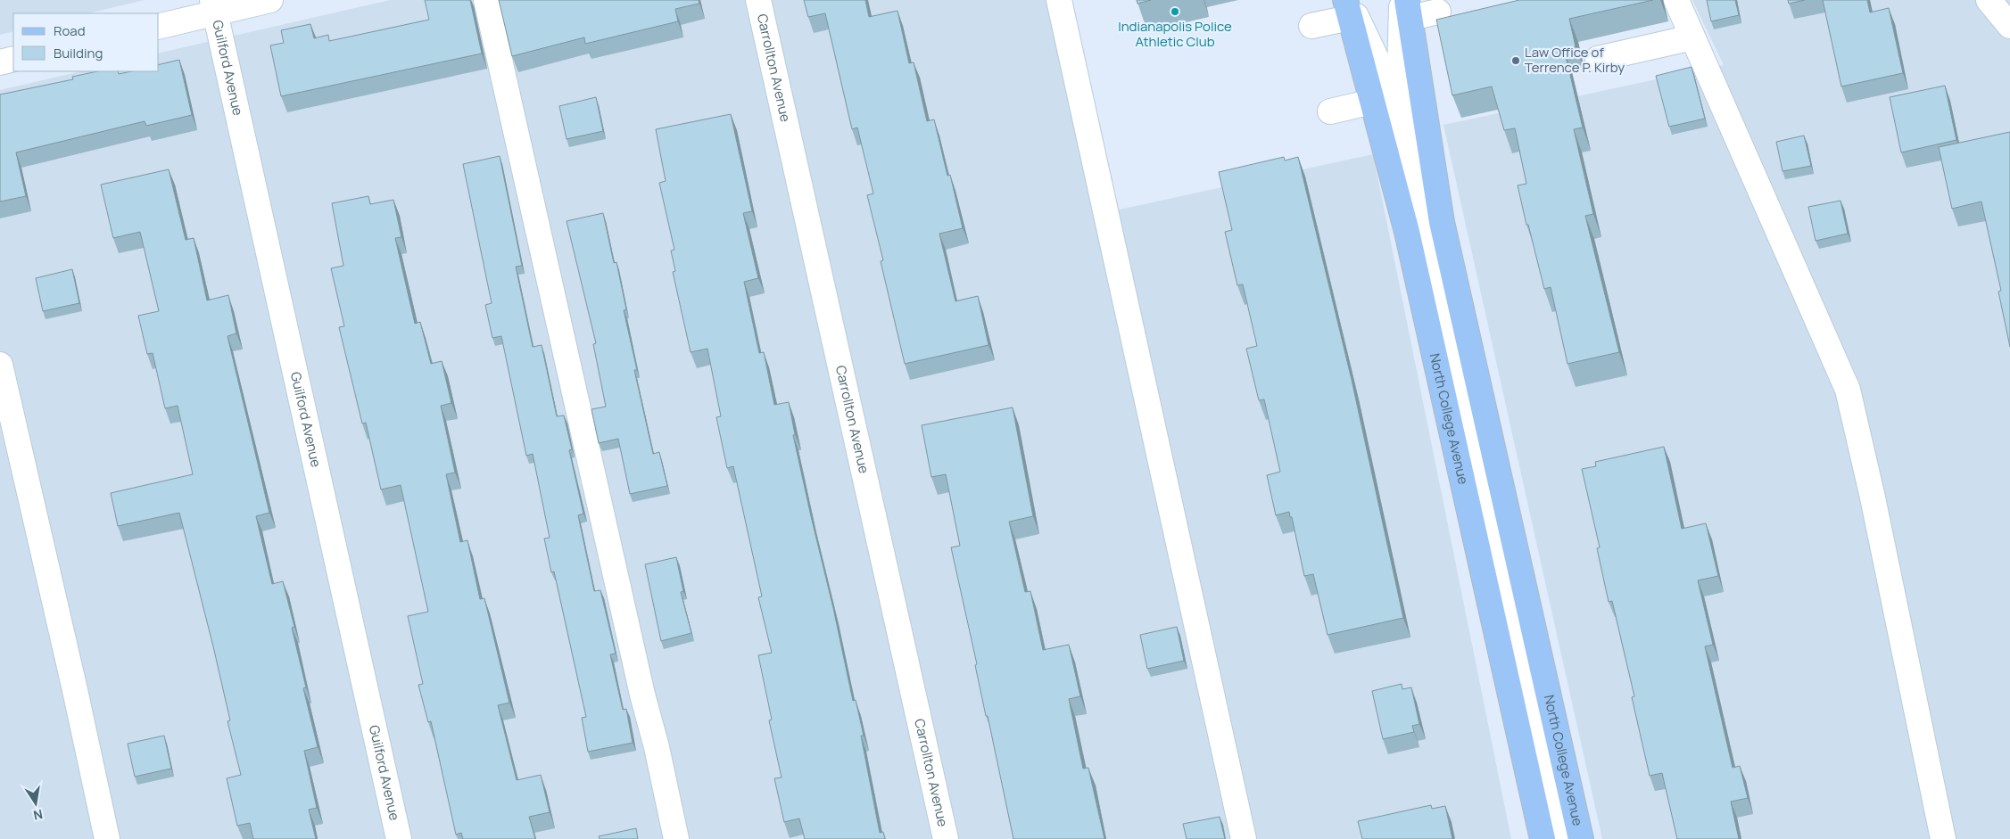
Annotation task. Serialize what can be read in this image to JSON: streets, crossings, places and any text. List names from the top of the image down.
{
  "streets": {
    "main road": ["North College Avenue"],
    "street": ["Guilford Avenue", "Carrollton Avenue"]
  },
  "places": ["Indianapolis Police Athletic Club", "Law Office of Terrence P. Kirby"],
  "legend": ["Road", "Building"],
  "north": "bottom"
}
